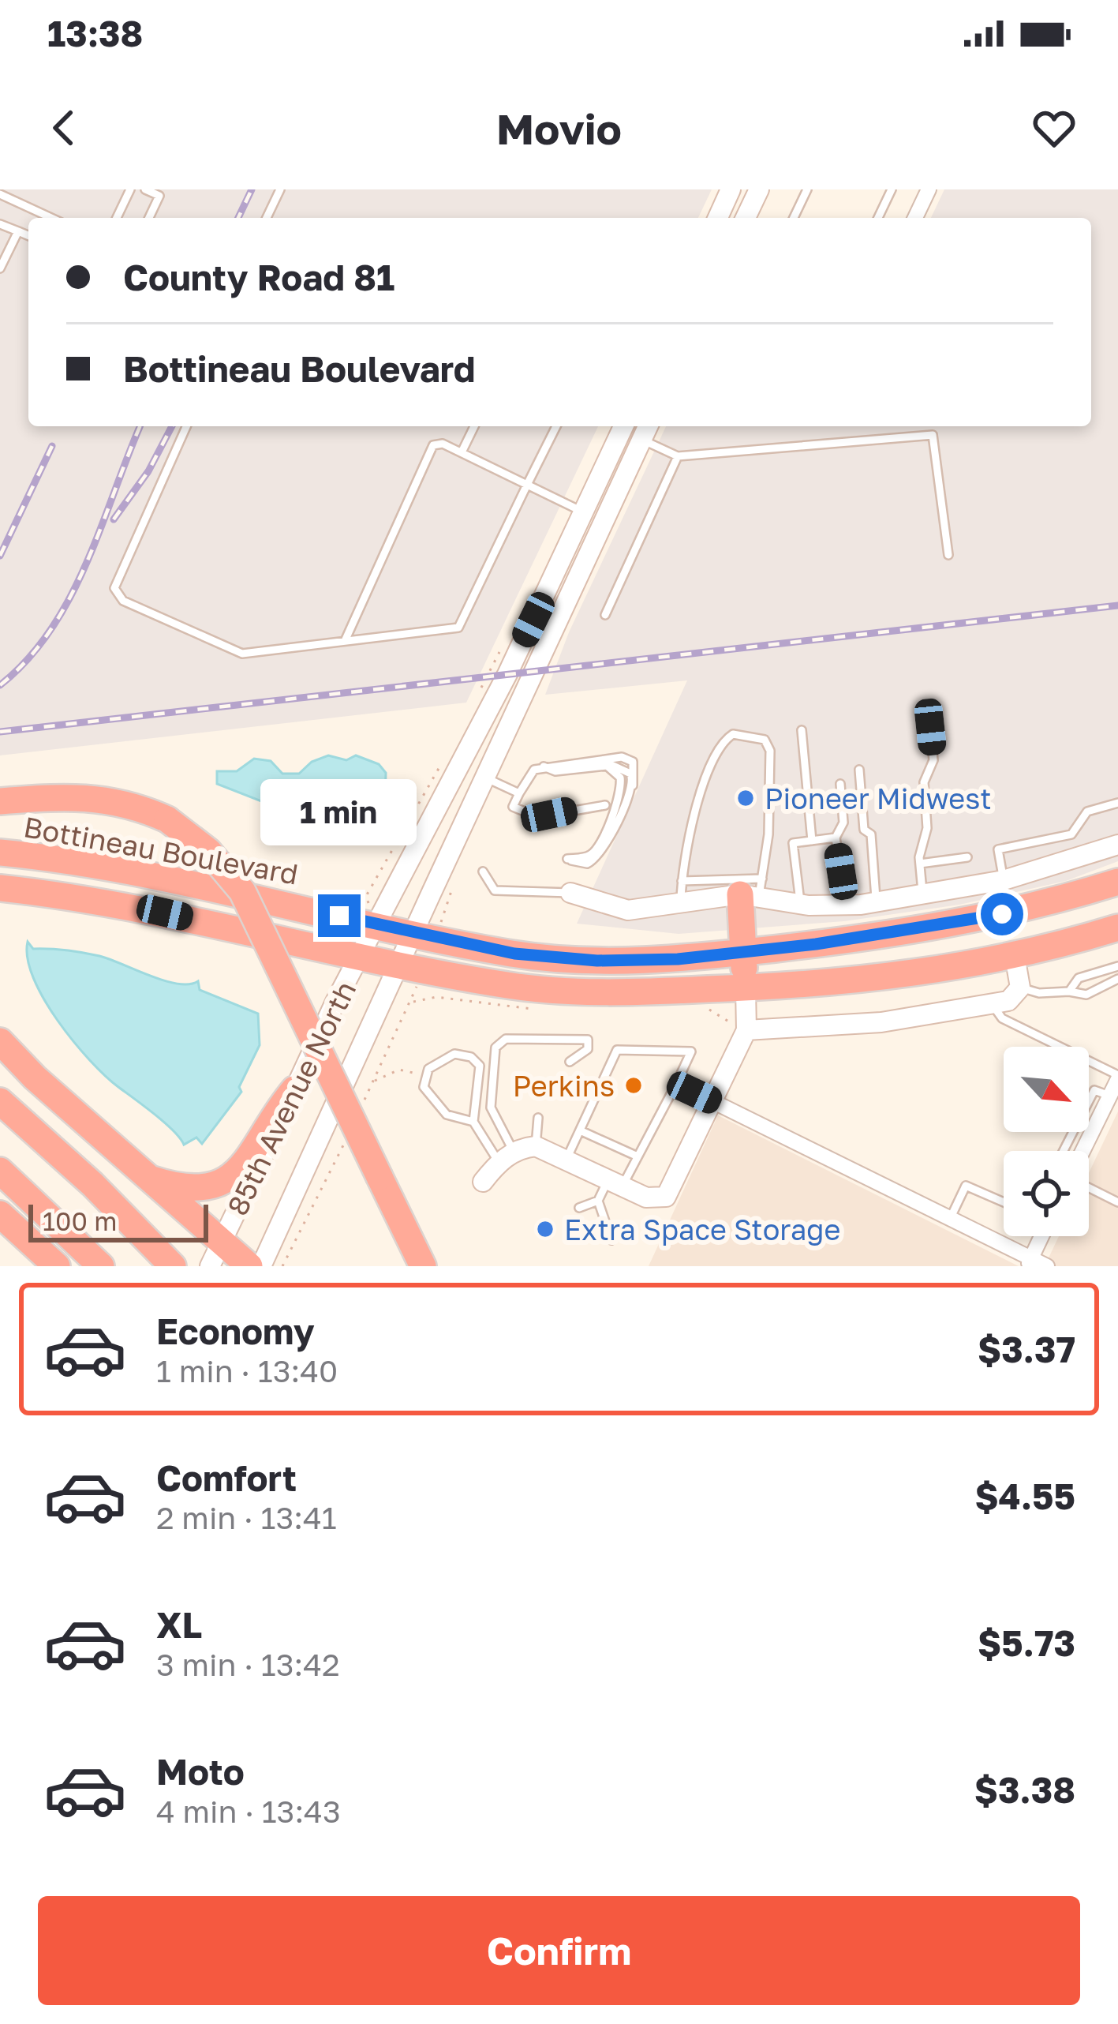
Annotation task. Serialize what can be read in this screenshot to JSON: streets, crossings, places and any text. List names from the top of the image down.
{
  "streets": {
    "highway": ["Bottineau Boulevard"],
    "main road": ["85th Avenue North"]
  },
  "crossings": [
    ["Bottineau Boulevard", "85th Avenue North"]
  ],
  "places": ["Pioneer Midwest", "Perkins", "Extra Space Storage"],
  "scale_bar": "100 m",
  "north": "bottom right",
  "page": {
    "status": "13:38",
    "header": "Movio",
    "banner": ["County Road 81", "Bottineau Boulevard"],
    "bubble": "1 min",
    "scale": "100 m",
    "list": [
      {
        "name": "Economy",
        "note": "1 min · 13:40",
        "value": "$3.37"
      },
      {
        "name": "Comfort",
        "note": "2 min · 13:41",
        "value": "$4.55"
      },
      {
        "name": "XL",
        "note": "3 min · 13:42",
        "value": "$5.73"
      },
      {
        "name": "Moto",
        "note": "4 min · 13:43",
        "value": "$3.38"
      }
    ],
    "buttons": "Confirm"
  }
}
